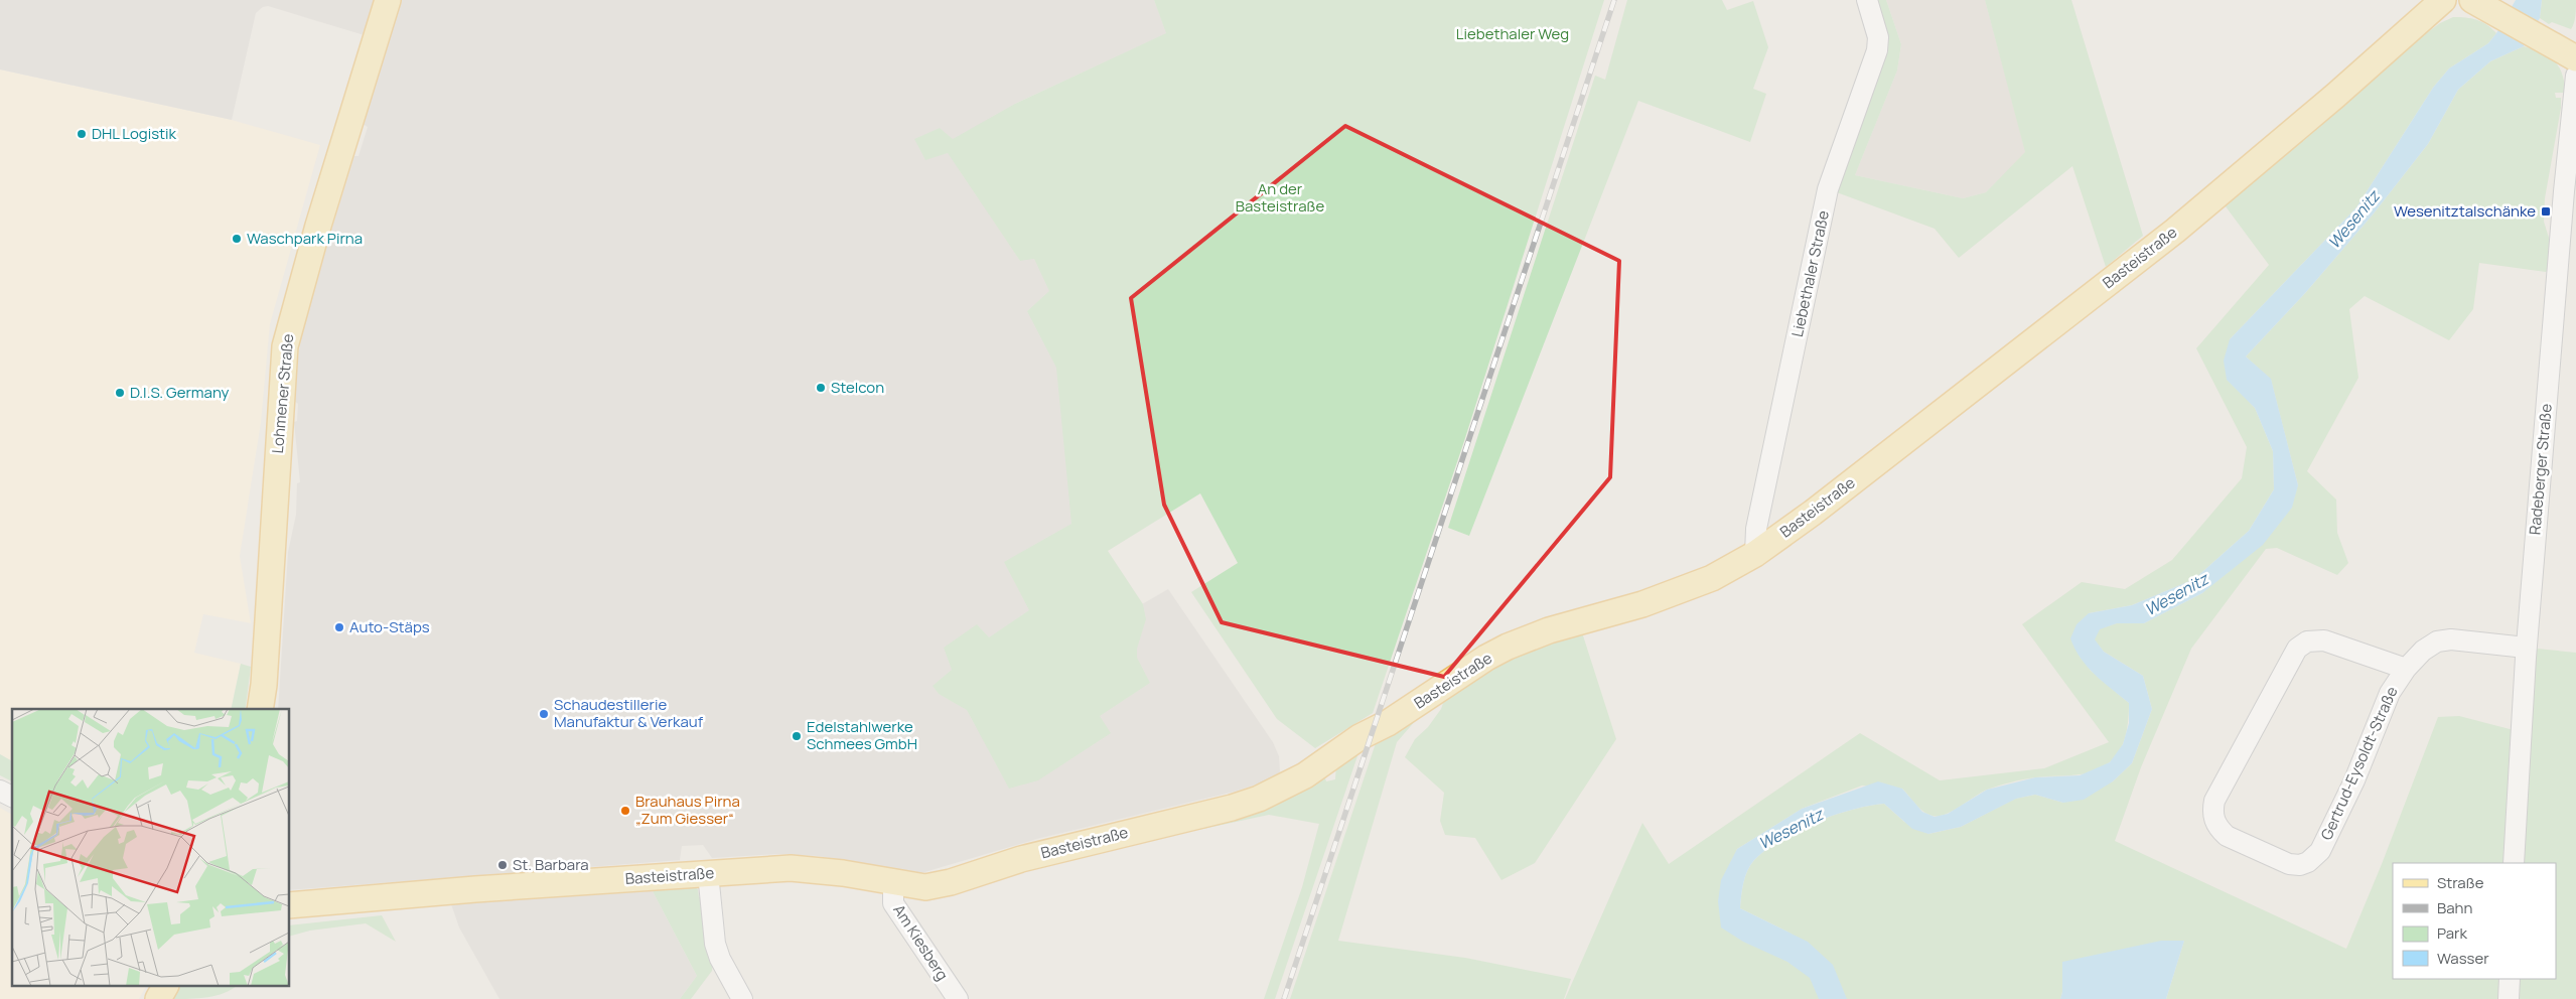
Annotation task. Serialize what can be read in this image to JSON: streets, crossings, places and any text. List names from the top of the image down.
{
  "streets": {
    "main road": ["Basteistraße", "Lohmener Straße"],
    "street": [
      "Liebethaler Straße",
      "Radeberger Straße",
      "Gertrud-Eysoldt-Straße",
      "Am Kiesberg"
    ]
  },
  "crossings": [
    ["Basteistraße", "Liebethaler Straße"],
    ["Basteistraße", "Am Kiesberg"],
    ["Radeberger Straße", "Gertrud-Eysoldt-Straße"]
  ],
  "water": ["Wesenitz"],
  "parks": ["Liebethaler Weg", "An der Basteistraße"],
  "places": {
    "other": [
      "DHL Logistik",
      "Waschpark Pirna",
      "Stelcon",
      "D.I.S. Germany",
      "Auto-Stäps",
      "Schaudestillerie Manufaktur & Verkauf",
      "Edelstahlwerke Schmees GmbH",
      "Brauhaus Pirna „Zum Giesser“",
      "St. Barbara"
    ],
    "transit": ["Wesenitztalschänke"]
  },
  "legend": [
    "Straße",
    "Bahn",
    "Park",
    "Wasser"
  ]
}
